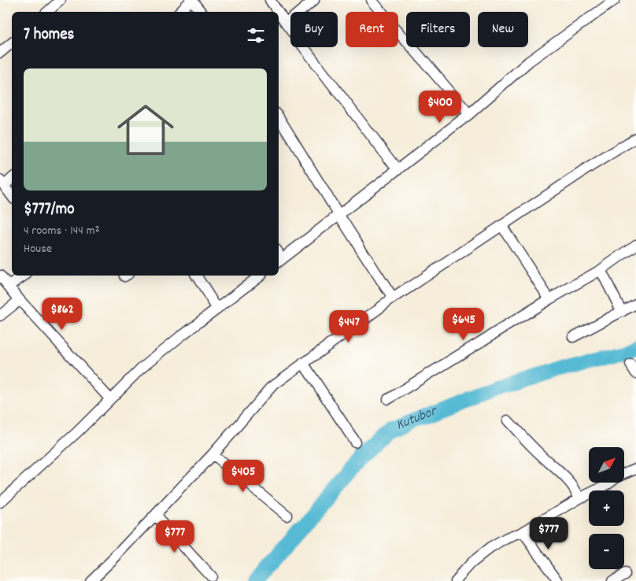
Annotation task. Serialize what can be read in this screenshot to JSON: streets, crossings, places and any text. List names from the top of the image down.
{
  "water": ["Kutubor"],
  "north": "top right",
  "page": {
    "chip": [
      "Buy",
      "Rent",
      "Filters",
      "New"
    ],
    "heading": "7 homes",
    "list": [
      {
        "name": "$777/mo",
        "note": "4 rooms · 144 m² · House"
      }
    ],
    "price": [
      "$400",
      "$862",
      "$645",
      "$447",
      "$405",
      "$777",
      "$777"
    ],
    "map_buttons": ["+", "−"]
  }
}
